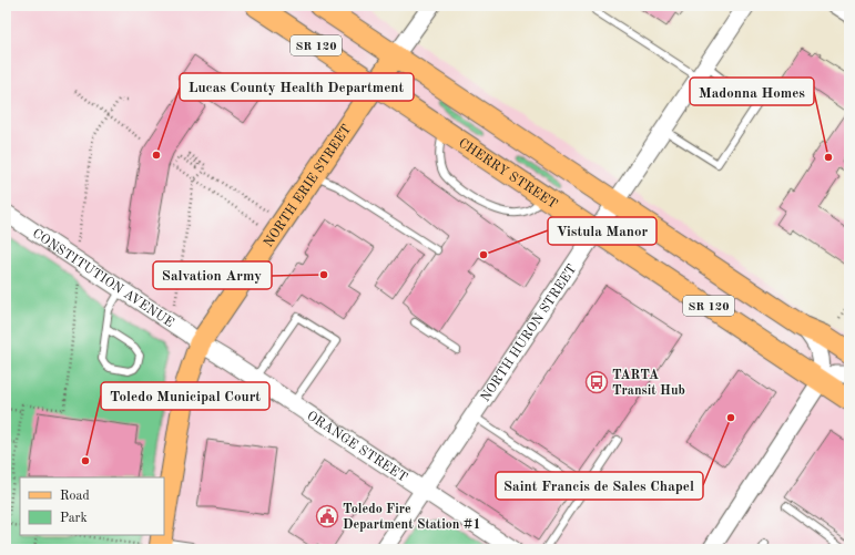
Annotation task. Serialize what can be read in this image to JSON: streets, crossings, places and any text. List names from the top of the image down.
{
  "streets": {
    "main road": ["SR 120", "CHERRY STREET", "NORTH ERIE STREET"],
    "street": ["CONSTITUTION AVENUE", "NORTH HURON STREET", "ORANGE STREET"]
  },
  "crossings": [
    ["SR 120", "NORTH ERIE STREET"],
    ["SR 120", "NORTH HURON STREET"],
    ["CHERRY STREET", "NORTH ERIE STREET"],
    ["CHERRY STREET", "NORTH HURON STREET"],
    ["NORTH ERIE STREET", "CONSTITUTION AVENUE"],
    ["NORTH ERIE STREET", "ORANGE STREET"],
    ["CONSTITUTION AVENUE", "ORANGE STREET"],
    ["NORTH HURON STREET", "ORANGE STREET"]
  ],
  "places": {
    "other": [
      "Lucas County Health Department",
      "Madonna Homes",
      "Vistula Manor",
      "Salvation Army",
      "Saint Francis de Sales Chapel",
      "Toledo Municipal Court"
    ],
    "bus stop": ["TARTA Transit Hub"],
    "public building": ["Toledo Fire Department Station #1"]
  },
  "legend": ["Road", "Park"]
}
